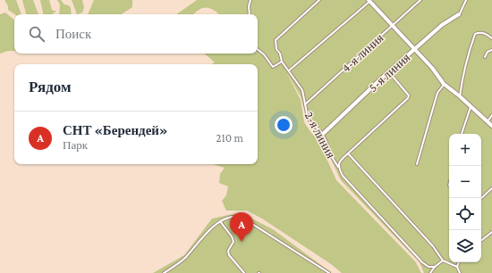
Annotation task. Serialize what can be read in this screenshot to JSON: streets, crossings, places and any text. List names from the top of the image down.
{
  "streets": {
    "street": ["5-я линия"],
    "lane": ["4-я линия", "2-я линия"]
  },
  "crossings": [
    ["4-я линия", "2-я линия"],
    ["5-я линия", "2-я линия"]
  ],
  "page": {
    "search": "Поиск",
    "heading": "Рядом",
    "list": [
      {
        "mark": "A",
        "name": "СНТ «Берендей»",
        "note": "Парк",
        "value": "210 m"
      }
    ],
    "map_buttons": ["+", "−"],
    "pins": "A"
  }
}
